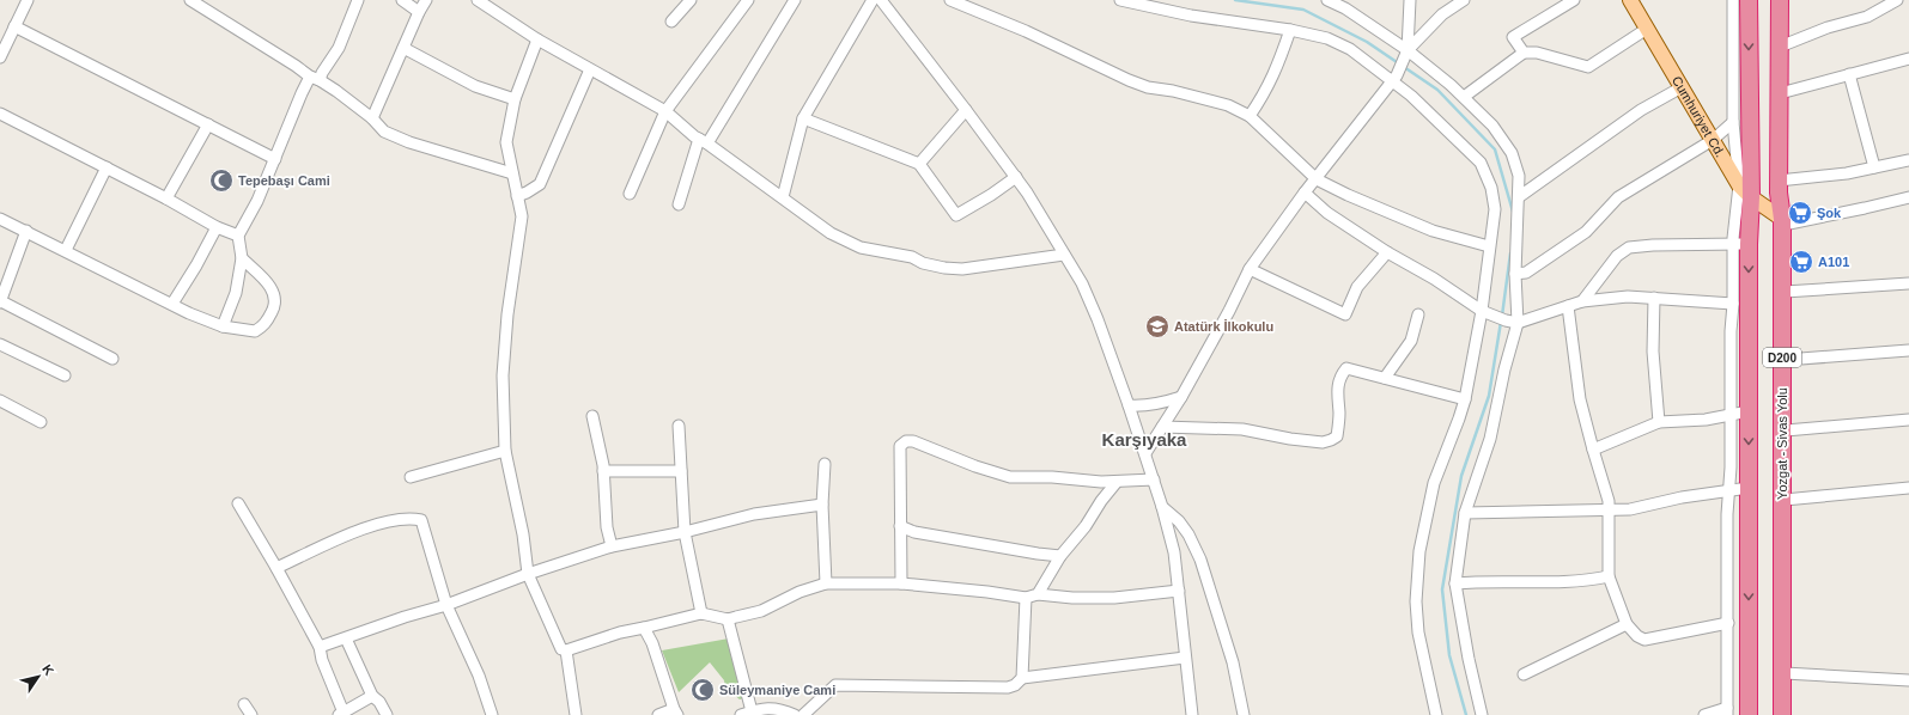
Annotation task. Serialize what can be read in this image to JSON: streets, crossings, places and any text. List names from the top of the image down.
{
  "streets": {
    "highway": ["D200", "Yozgat - Sivas Yolu"],
    "main road": ["Cumhuriyet Cd."]
  },
  "crossings": [
    ["Cumhuriyet Cd.", "D200"],
    ["Cumhuriyet Cd.", "Yozgat - Sivas Yolu"]
  ],
  "districts": ["Karşıyaka"],
  "places": {
    "mosque": ["Tepebaşı Cami", "Süleymaniye Cami"],
    "supermarket": ["Şok", "A101"],
    "school or university": ["Atatürk İlkokulu"]
  },
  "north": "top right"
}
